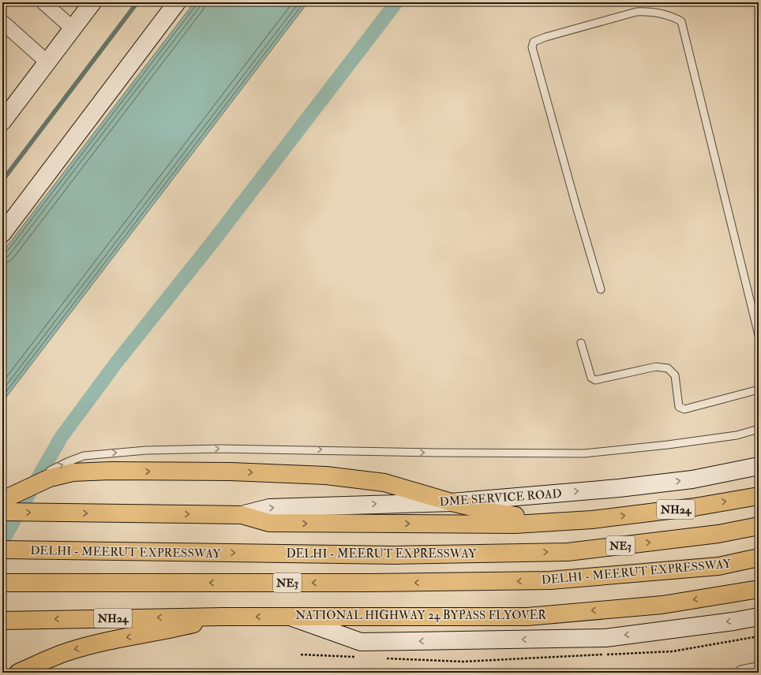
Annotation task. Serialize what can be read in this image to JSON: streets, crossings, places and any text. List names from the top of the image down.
{
  "streets": {
    "highway": [
      "NH24",
      "NE3",
      "DELHI - MEERUT EXPRESSWAY",
      "NATIONAL HIGHWAY 24 BYPASS FLYOVER"
    ],
    "main road": ["DME SERVICE ROAD"]
  },
  "crossings": [
    ["NH24", "NATIONAL HIGHWAY 24 BYPASS FLYOVER"]
  ]
}
